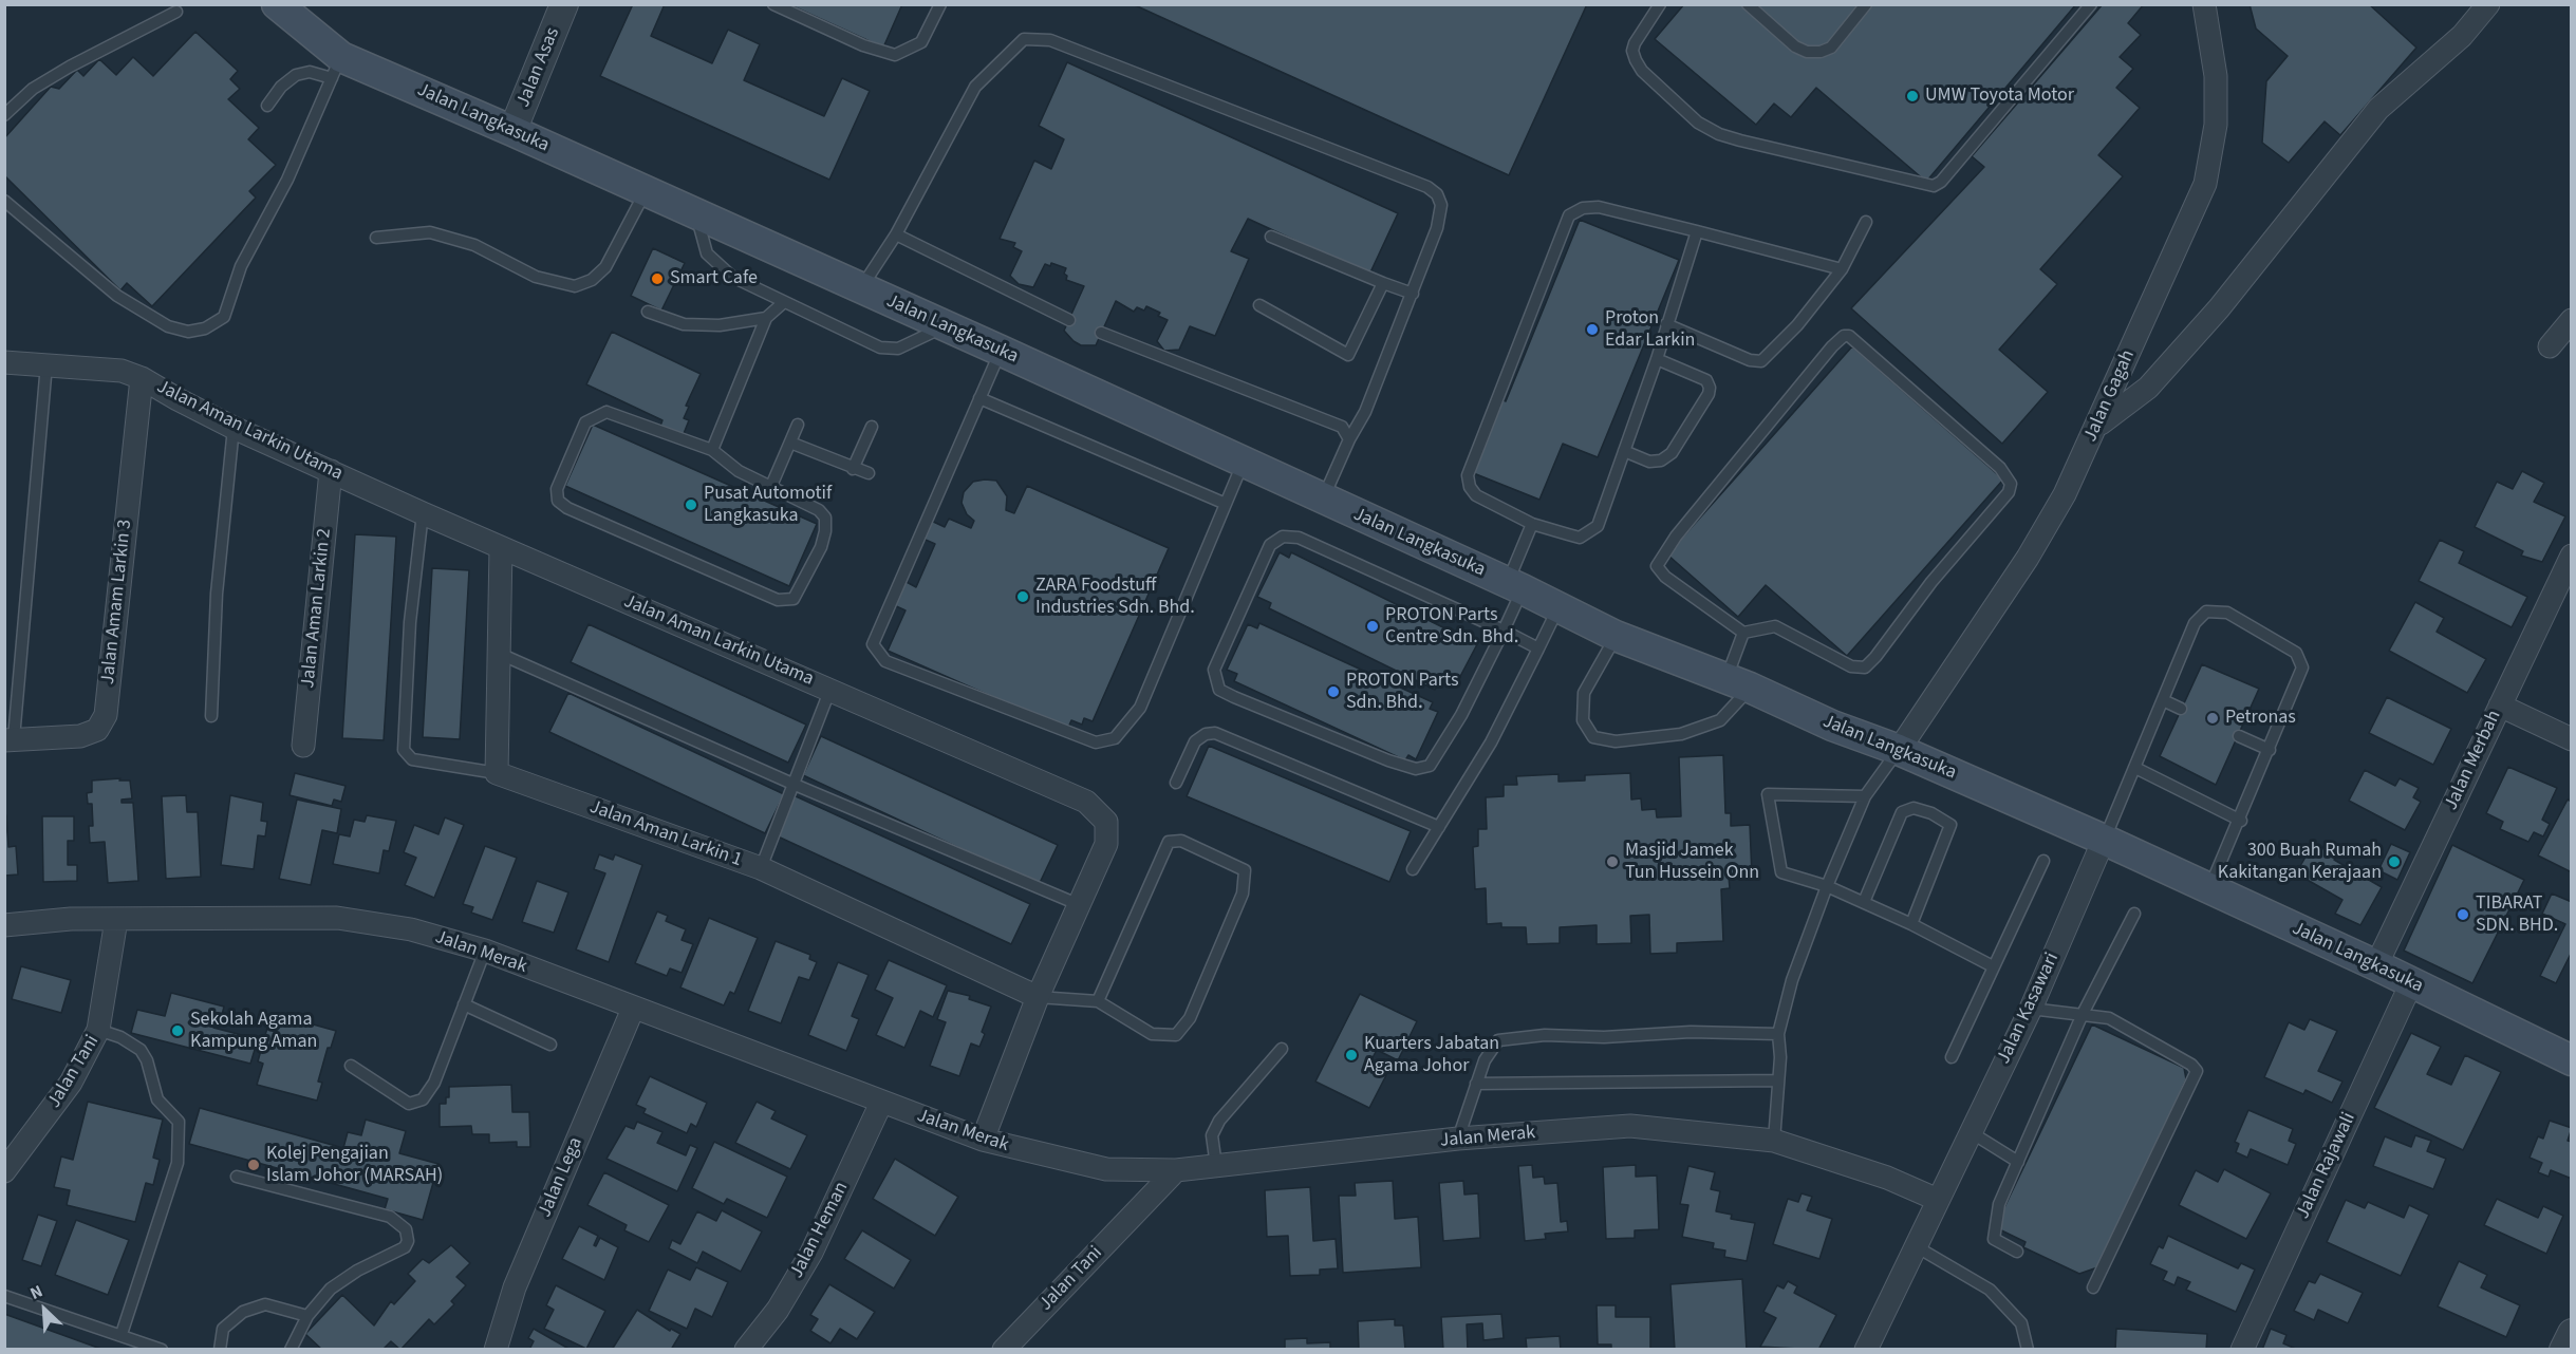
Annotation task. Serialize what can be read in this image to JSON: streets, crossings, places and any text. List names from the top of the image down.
{
  "streets": {
    "main road": ["Jalan Langkasuka"],
    "street": [
      "Jalan Asas",
      "Jalan Gagah",
      "Jalan Aman Larkin Utama",
      "Jalan Amam Larkin 3",
      "Jalan Aman Larkin 2",
      "Jalan Merbah",
      "Jalan Aman Larkin 1",
      "Jalan Merak",
      "Jalan Kasawari",
      "Jalan Tani",
      "Jalan Rajawali",
      "Jalan Lega",
      "Jalan Heman"
    ]
  },
  "crossings": [
    ["Jalan Asas", "Jalan Langkasuka"],
    ["Jalan Langkasuka", "Jalan Gagah"],
    ["Jalan Langkasuka", "Jalan Merbah"],
    ["Jalan Langkasuka", "Jalan Kasawari"],
    ["Jalan Langkasuka", "Jalan Rajawali"],
    ["Jalan Aman Larkin Utama", "Jalan Amam Larkin 3"],
    ["Jalan Aman Larkin Utama", "Jalan Aman Larkin 2"],
    ["Jalan Aman Larkin Utama", "Jalan Aman Larkin 1"],
    ["Jalan Aman Larkin Utama", "Jalan Merak"],
    ["Jalan Merak", "Jalan Kasawari"],
    ["Jalan Merak", "Jalan Tani"],
    ["Jalan Merak", "Jalan Lega"],
    ["Jalan Merak", "Jalan Heman"]
  ],
  "places": [
    "UMW Toyota Motor",
    "Smart Cafe",
    "Proton Edar Larkin",
    "Pusat Automotif Langkasuka",
    "ZARA Foodstuff Industries Sdn. Bhd.",
    "PROTON Parts Centre Sdn. Bhd.",
    "PROTON Parts Sdn. Bhd.",
    "Petronas",
    "Masjid Jamek Tun Hussein Onn",
    "300 Buah Rumah Kakitangan Kerajaan",
    "TIBARAT SDN. BHD.",
    "Sekolah Agama Kampung Aman",
    "Kuarters Jabatan Agama Johor",
    "Kolej Pengajian Islam Johor (MARSAH)"
  ],
  "north": "top left"
}
